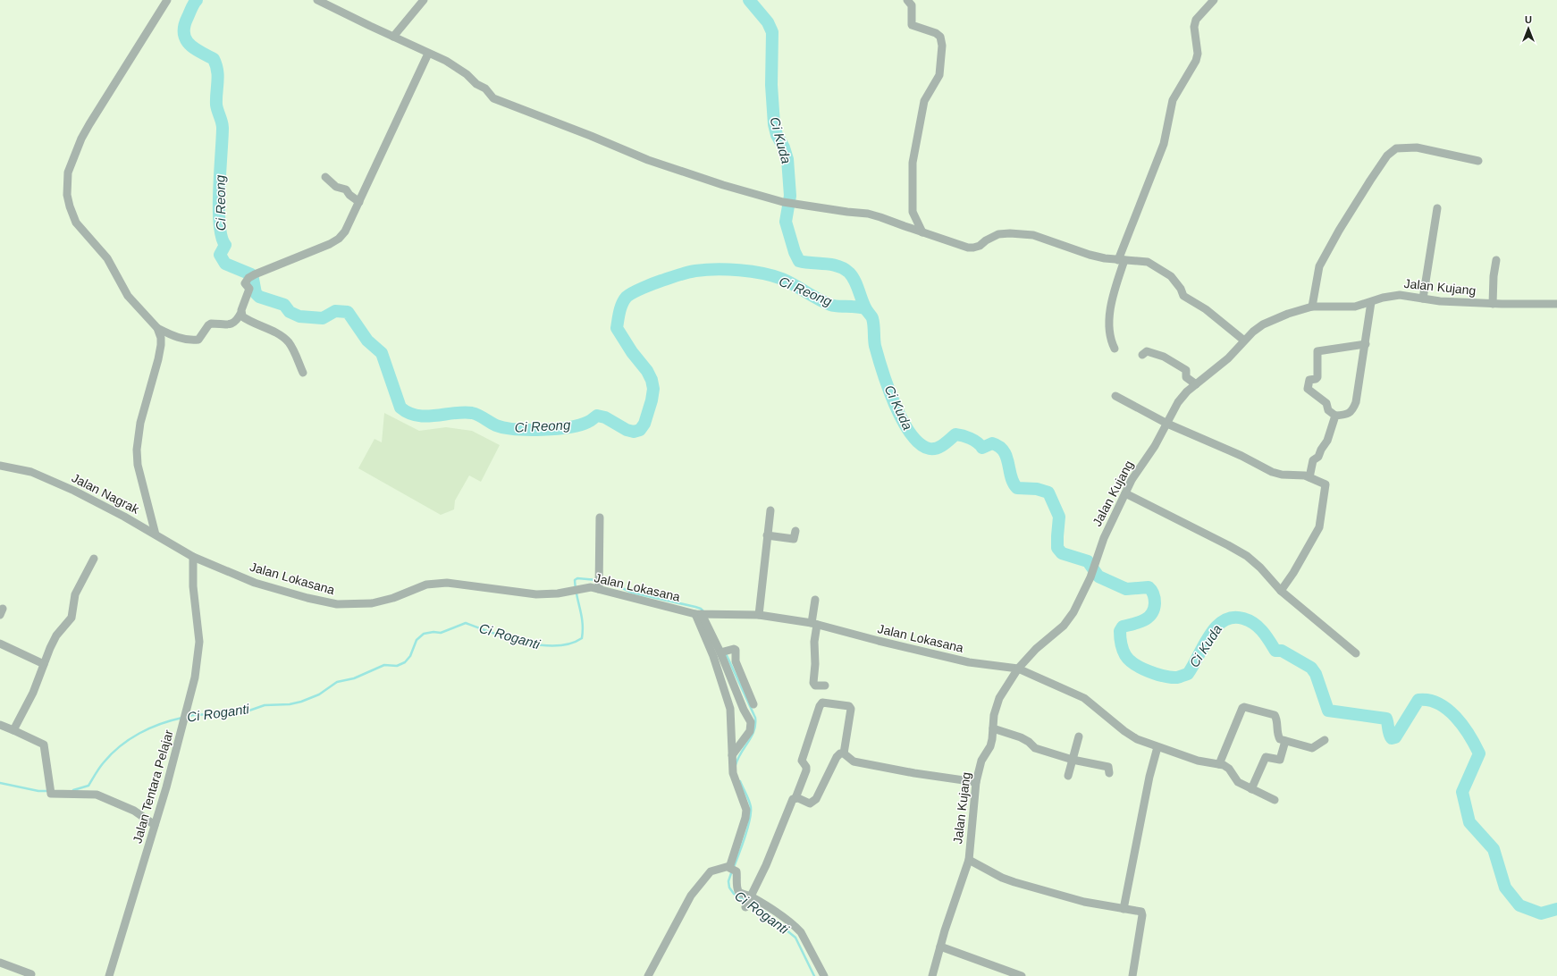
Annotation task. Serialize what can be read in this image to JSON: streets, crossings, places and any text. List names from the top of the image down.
{
  "streets": {
    "street": [
      "Jalan Kujang",
      "Jalan Nagrak",
      "Jalan Lokasana",
      "Jalan Tentara Pelajar"
    ]
  },
  "crossings": [
    ["Jalan Kujang", "Jalan Lokasana"],
    ["Jalan Nagrak", "Jalan Lokasana"],
    ["Jalan Nagrak", "Jalan Tentara Pelajar"],
    ["Jalan Lokasana", "Jalan Tentara Pelajar"]
  ],
  "water": ["Ci Kuda", "Ci Reong", "Ci Roganti"],
  "north": "top"
}
